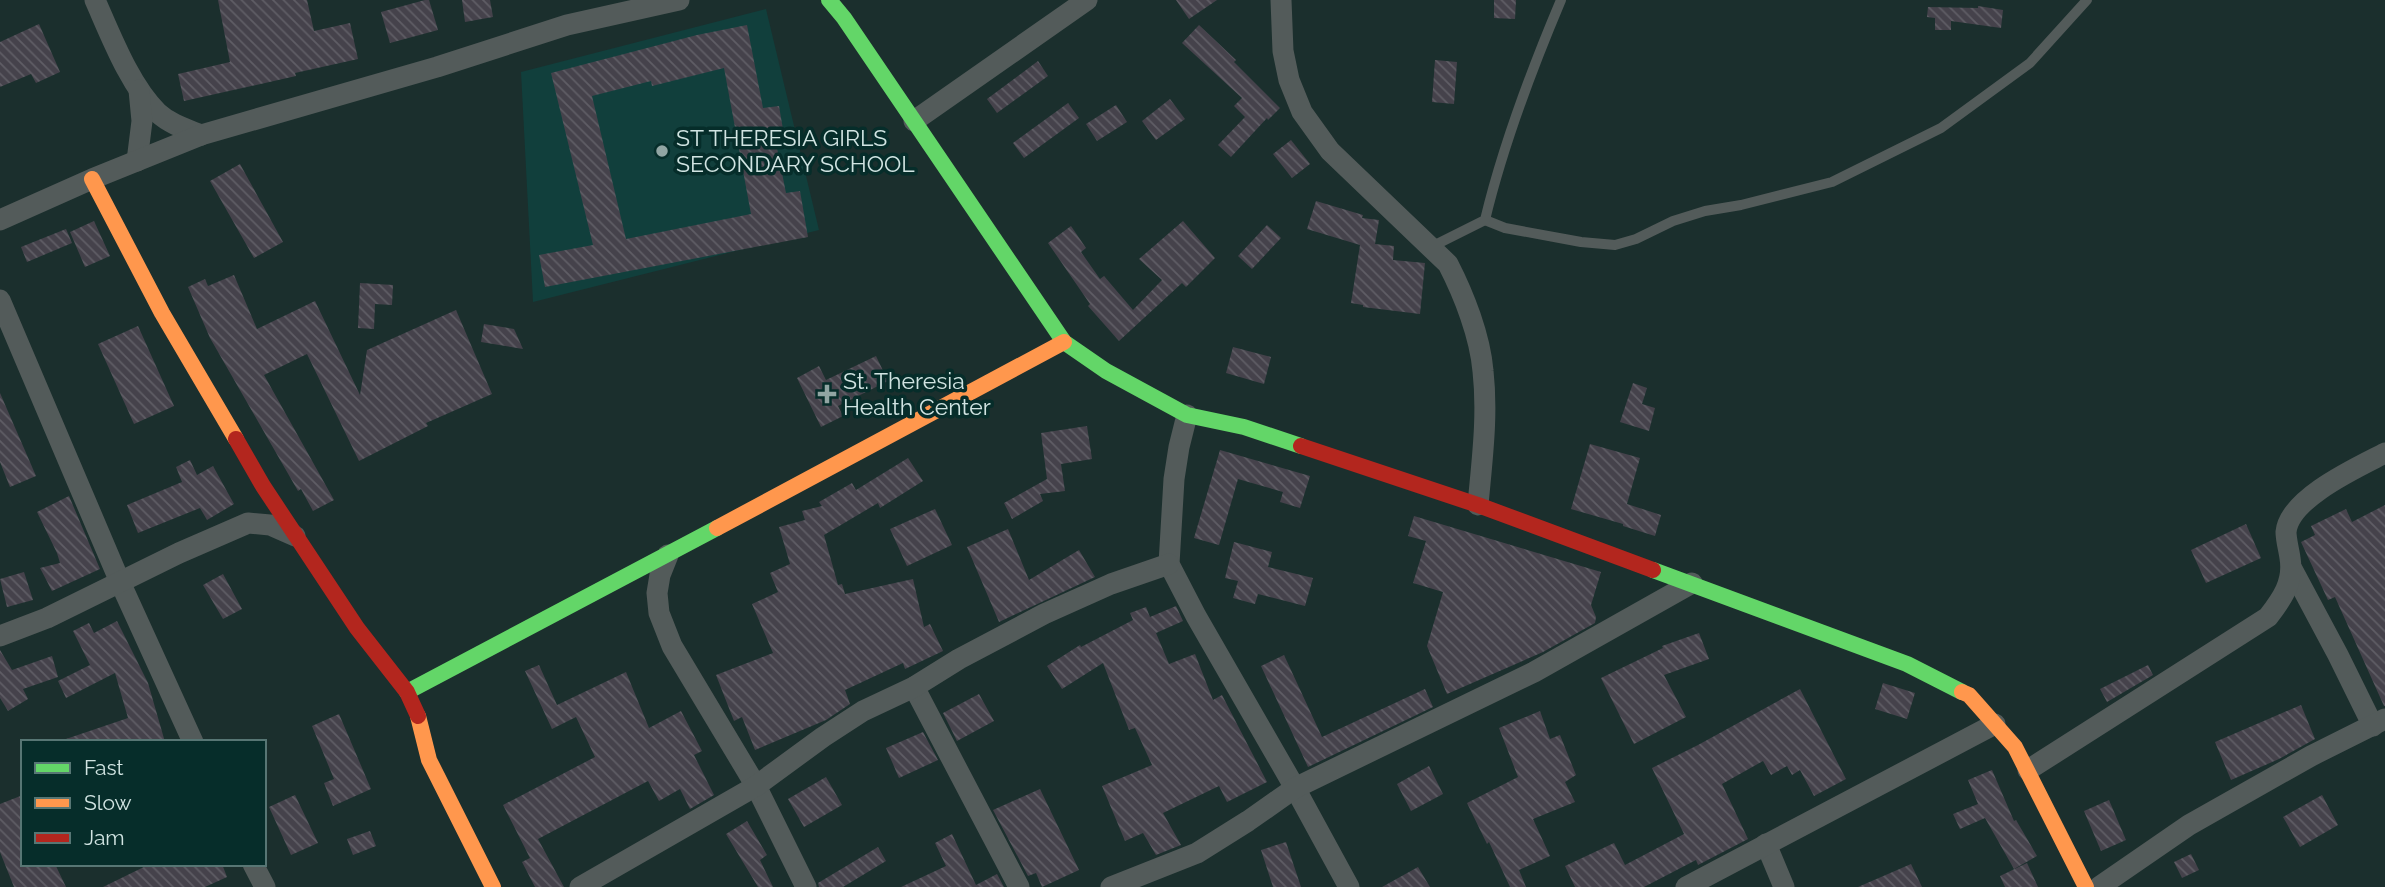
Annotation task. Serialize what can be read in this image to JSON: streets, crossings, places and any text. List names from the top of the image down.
{
  "places": {
    "other": ["ST THERESIA GIRLS SECONDARY SCHOOL"],
    "health": ["St. Theresia Health Center"]
  },
  "legend": ["Fast", "Slow", "Jam"]
}
